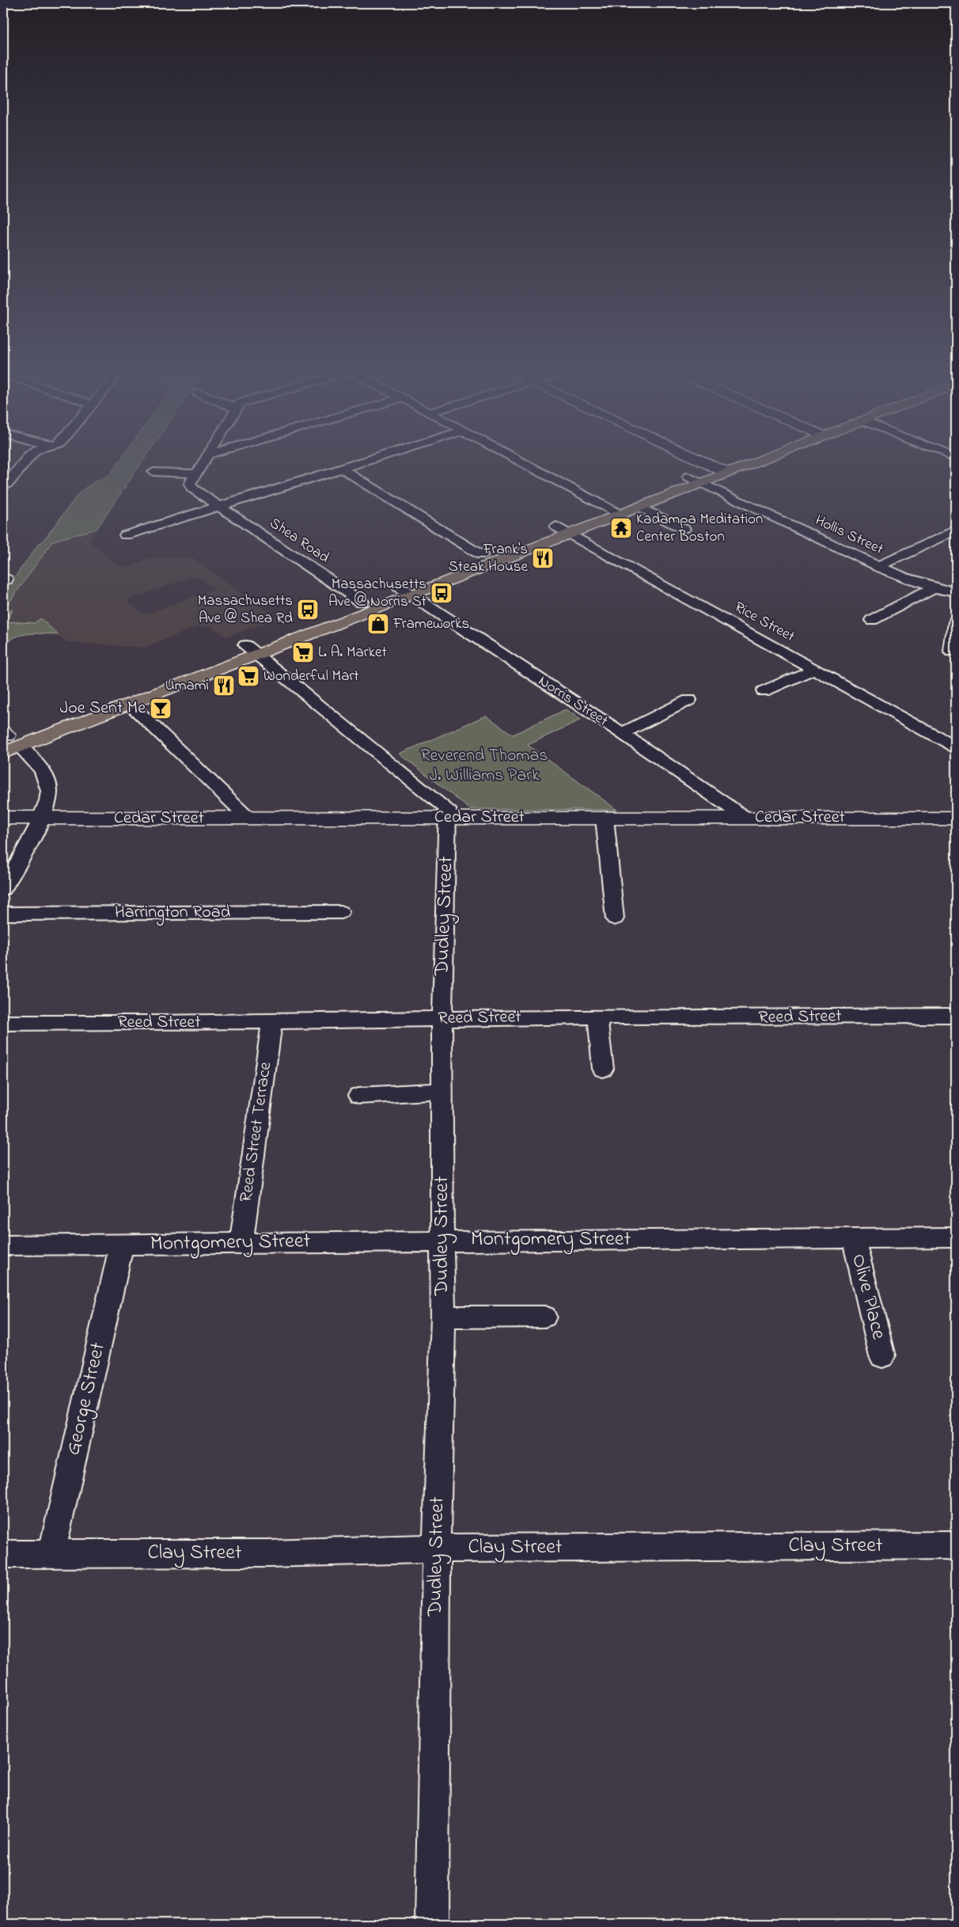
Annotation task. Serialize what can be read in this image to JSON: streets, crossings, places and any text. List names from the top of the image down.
{
  "streets": {
    "street": [
      "Hollis Street",
      "Shea Road",
      "Rice Street",
      "Norris Street",
      "Cedar Street",
      "Harrington Road",
      "Dudley Street",
      "Reed Street",
      "Reed Street Terrace",
      "Montgomery Street",
      "Olive Place",
      "George Street",
      "Clay Street"
    ]
  },
  "crossings": [
    ["Norris Street", "Cedar Street"],
    ["Cedar Street", "Dudley Street"],
    ["Dudley Street", "Reed Street"],
    ["Dudley Street", "Montgomery Street"],
    ["Dudley Street", "Clay Street"],
    ["Reed Street", "Reed Street Terrace"],
    ["Reed Street Terrace", "Montgomery Street"],
    ["Montgomery Street", "Olive Place"],
    ["Montgomery Street", "George Street"],
    ["George Street", "Clay Street"]
  ],
  "parks": ["Reverend Thomas J. Williams Park"],
  "places": {
    "temple": ["Kadampa Meditation Center Boston"],
    "restaurant": ["Frank's Steak House", "Umami"],
    "bus stop": ["Massachusetts Ave @ Norris St", "Massachusetts Ave @ Shea Rd"],
    "shop": ["Frameworks"],
    "supermarket": ["L. A. Market", "Wonderful Mart"],
    "bar": ["Joe Sent Me"]
  }
}
